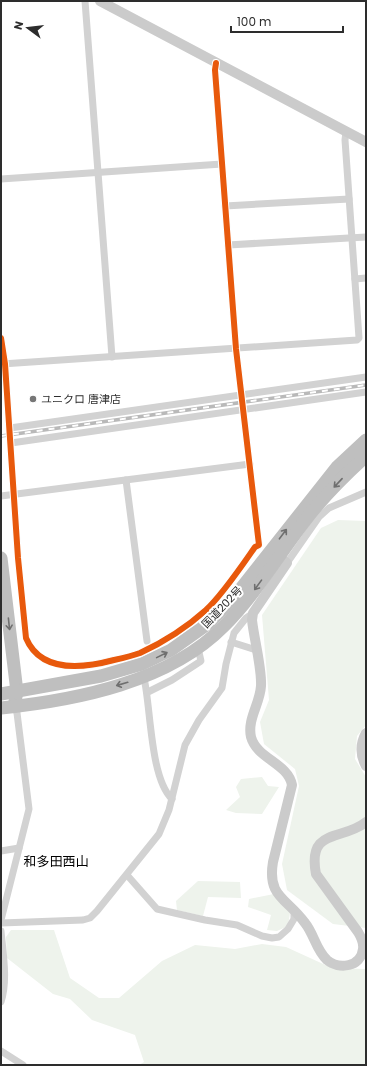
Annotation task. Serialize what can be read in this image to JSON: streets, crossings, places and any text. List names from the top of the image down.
{
  "streets": {
    "highway": ["国道202号"]
  },
  "districts": ["和多田西山"],
  "places": ["ユニクロ 唐津店"],
  "scale_bar": "100 m",
  "north": "left"
}
